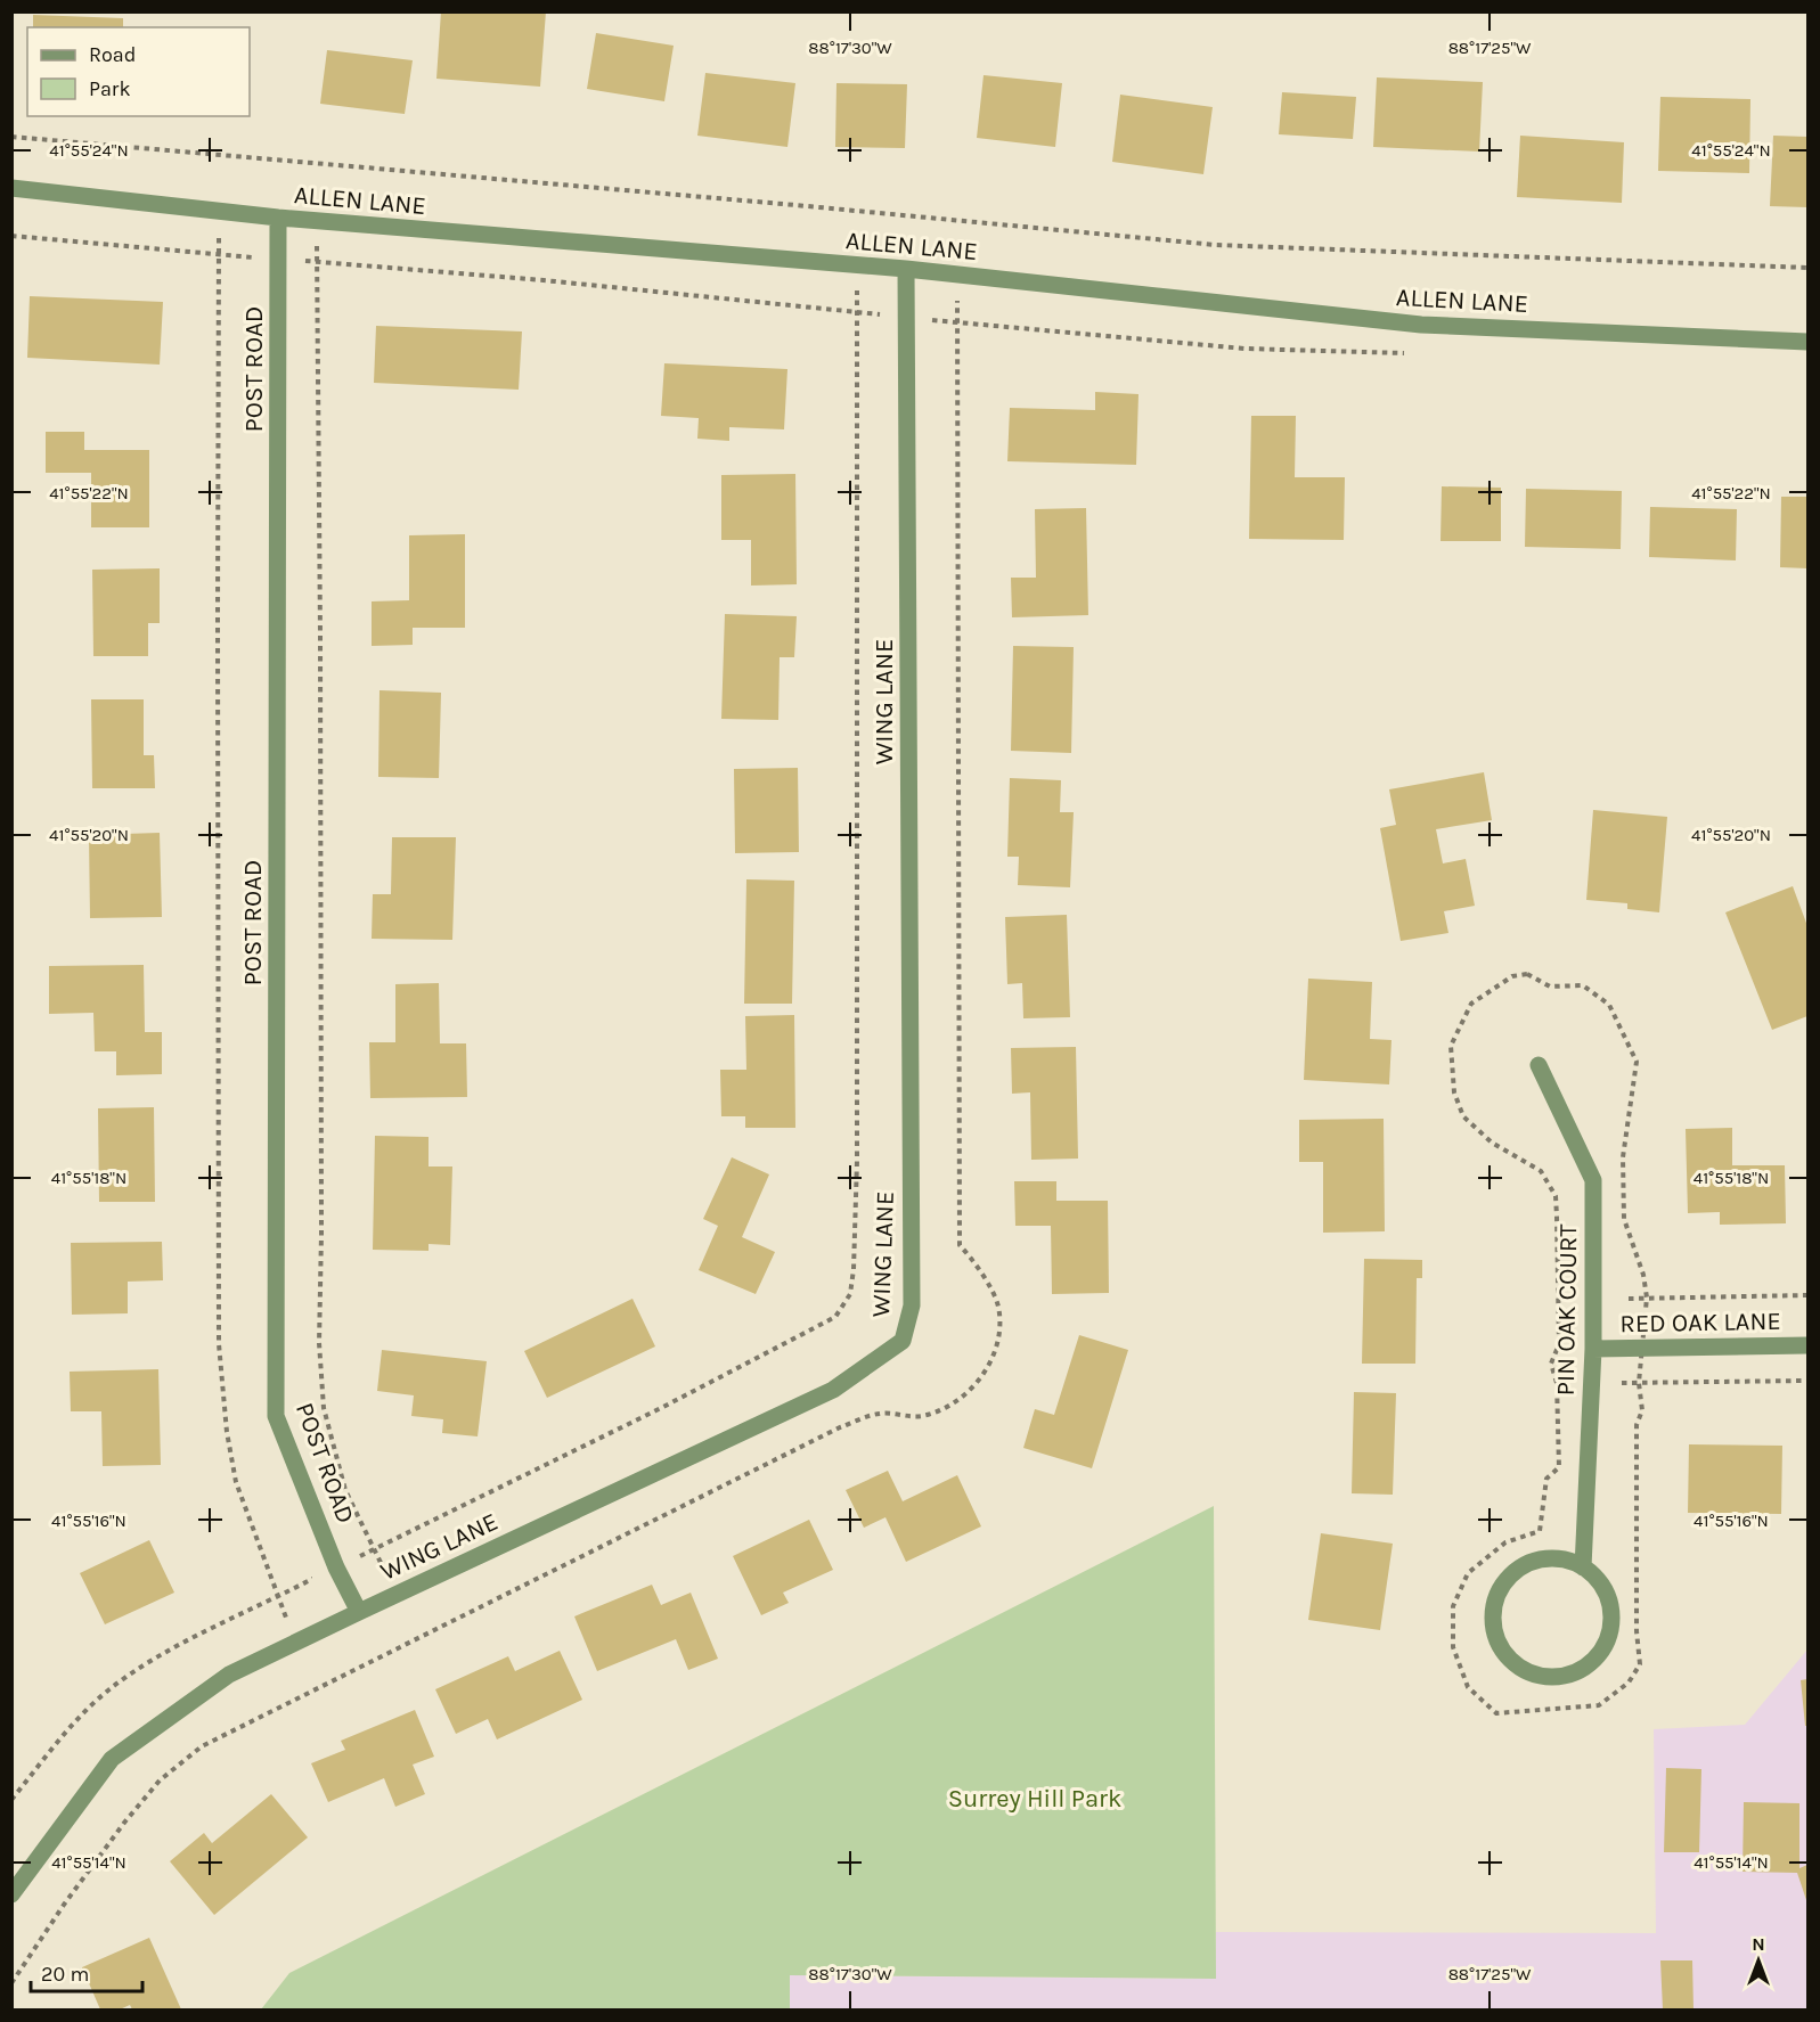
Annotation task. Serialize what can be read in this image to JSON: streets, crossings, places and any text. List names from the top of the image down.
{
  "streets": {
    "street": [
      "ALLEN LANE",
      "POST ROAD",
      "WING LANE",
      "PIN OAK COURT",
      "RED OAK LANE"
    ]
  },
  "crossings": [
    ["ALLEN LANE", "POST ROAD"],
    ["ALLEN LANE", "WING LANE"],
    ["POST ROAD", "WING LANE"],
    ["PIN OAK COURT", "RED OAK LANE"]
  ],
  "parks": ["Surrey Hill Park"],
  "legend": ["Road", "Park"],
  "scale_bar": "20 m",
  "north": "top",
  "coordinates": [
    "88°17'30\"W",
    "88°17'25\"W",
    "41°55'24\"N",
    "41°55'22\"N",
    "41°55'20\"N",
    "41°55'18\"N",
    "41°55'16\"N",
    "41°55'14\"N"
  ]
}
